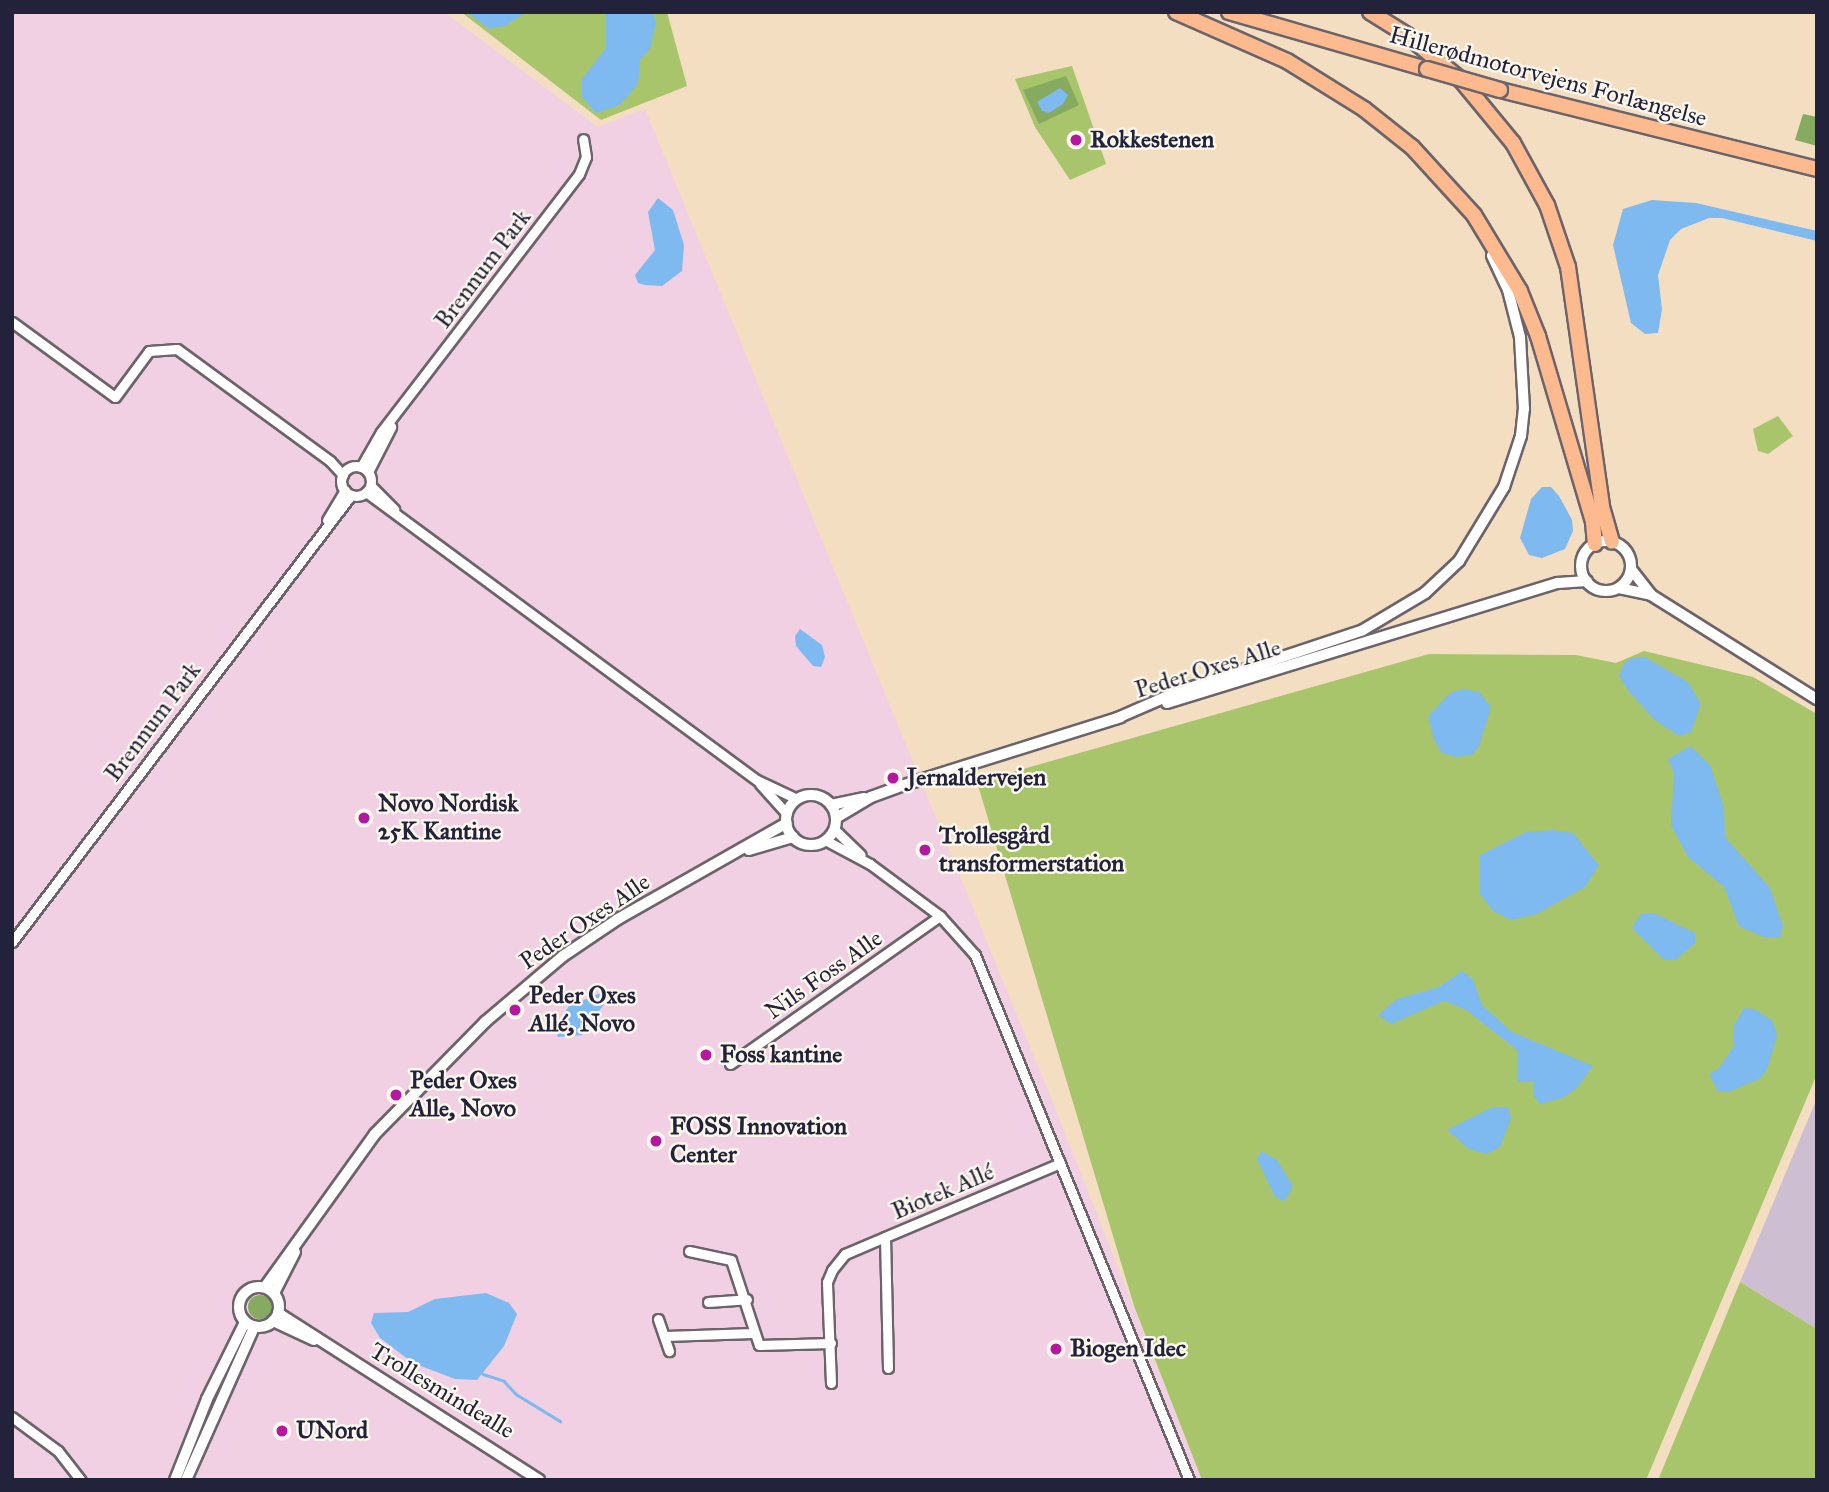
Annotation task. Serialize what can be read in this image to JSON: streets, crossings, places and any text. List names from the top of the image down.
{
  "streets": {
    "highway": ["Hillerødmotorvejens Forlængelse"],
    "street": [
      "Brennum Park",
      "Peder Oxes Alle",
      "Nils Foss Alle",
      "Biotek Allé",
      "Trollesmindealle"
    ]
  },
  "crossings": [
    ["Peder Oxes Alle", "Trollesmindealle"]
  ],
  "places": [
    "Rokkestenen",
    "Jernaldervejen",
    "Novo Nordisk 25K Kantine",
    "Trollesgård transformerstation",
    "Peder Oxes Allé, Novo",
    "Foss kantine",
    "Peder Oxes Alle, Novo",
    "FOSS Innovation Center",
    "Biogen Idec",
    "UNord"
  ]
}
